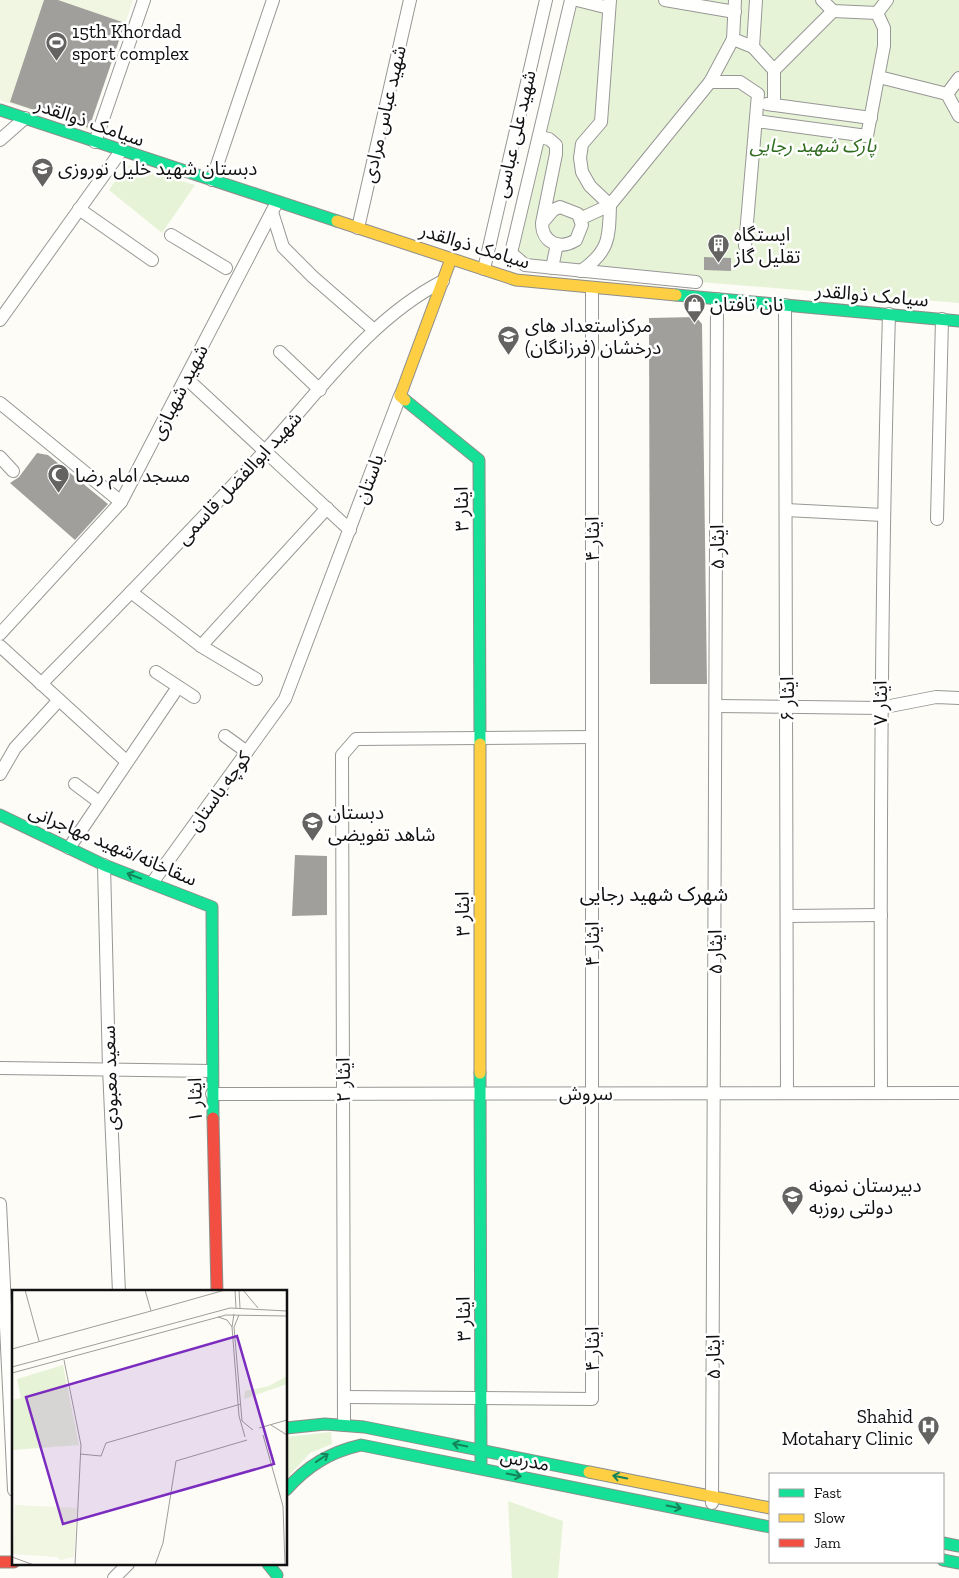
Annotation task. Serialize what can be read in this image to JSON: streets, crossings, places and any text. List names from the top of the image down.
{
  "streets": {
    "street": [
      "شهید عباس مرادی",
      "سیامک ذوالقدر",
      "شهید علی عباسی",
      "شهید شهبازی",
      "شهید ابوالفضل قاسمی",
      "باستان",
      "ایثار ۳",
      "ایثار ۴",
      "ایثار ۵",
      "ایثار ۶",
      "ایثار ۷",
      "کوچه باستان",
      "سقاخانه/شهید مهاجرانی",
      "سعید معبودی",
      "ایثار ۲",
      "سروش",
      "ایثار ۱",
      "مدرس"
    ]
  },
  "crossings": [
    ["شهید عباس مرادی", "سیامک ذوالقدر"],
    ["سیامک ذوالقدر", "شهید علی عباسی"],
    ["سیامک ذوالقدر", "شهید شهبازی"],
    ["سیامک ذوالقدر", "باستان"],
    ["سیامک ذوالقدر", "ایثار ۴"],
    ["سیامک ذوالقدر", "ایثار ۵"],
    ["سیامک ذوالقدر", "ایثار ۶"],
    ["سیامک ذوالقدر", "ایثار ۷"],
    ["شهید ابوالفضل قاسمی", "باستان"],
    ["باستان", "ایثار ۳"],
    ["باستان", "کوچه باستان"],
    ["ایثار ۳", "ایثار ۴"],
    ["ایثار ۳", "ایثار ۲"],
    ["ایثار ۳", "سروش"],
    ["ایثار ۳", "مدرس"],
    ["ایثار ۴", "سروش"],
    ["ایثار ۵", "سروش"],
    ["ایثار ۵", "مدرس"],
    ["ایثار ۶", "سروش"],
    ["ایثار ۷", "سروش"],
    ["کوچه باستان", "سقاخانه/شهید مهاجرانی"],
    ["سقاخانه/شهید مهاجرانی", "سعید معبودی"],
    ["سقاخانه/شهید مهاجرانی", "ایثار ۱"],
    ["ایثار ۲", "سروش"],
    ["ایثار ۲", "مدرس"],
    ["سروش", "ایثار ۱"]
  ],
  "districts": ["شهرک شهید رجایی"],
  "parks": ["پارک شهید رجایی"],
  "places": {
    "sports": ["15th Khordad sport complex"],
    "school or university": [
      "دبستان شهید خلیل نوروزی",
      "مرکزاستعداد های درخشان (فرزانگان)",
      "دبستان شاهد تفویضی",
      "دبیرستان نمونه دولتی روزبه"
    ],
    "building": ["ایستگاه تقلیل گاز"],
    "shop": ["نان تافتان"],
    "mosque": ["مسجد امام رضا"],
    "hospital": ["Shahid Motahary Clinic"]
  },
  "legend": ["Fast", "Slow", "Jam"]
}
